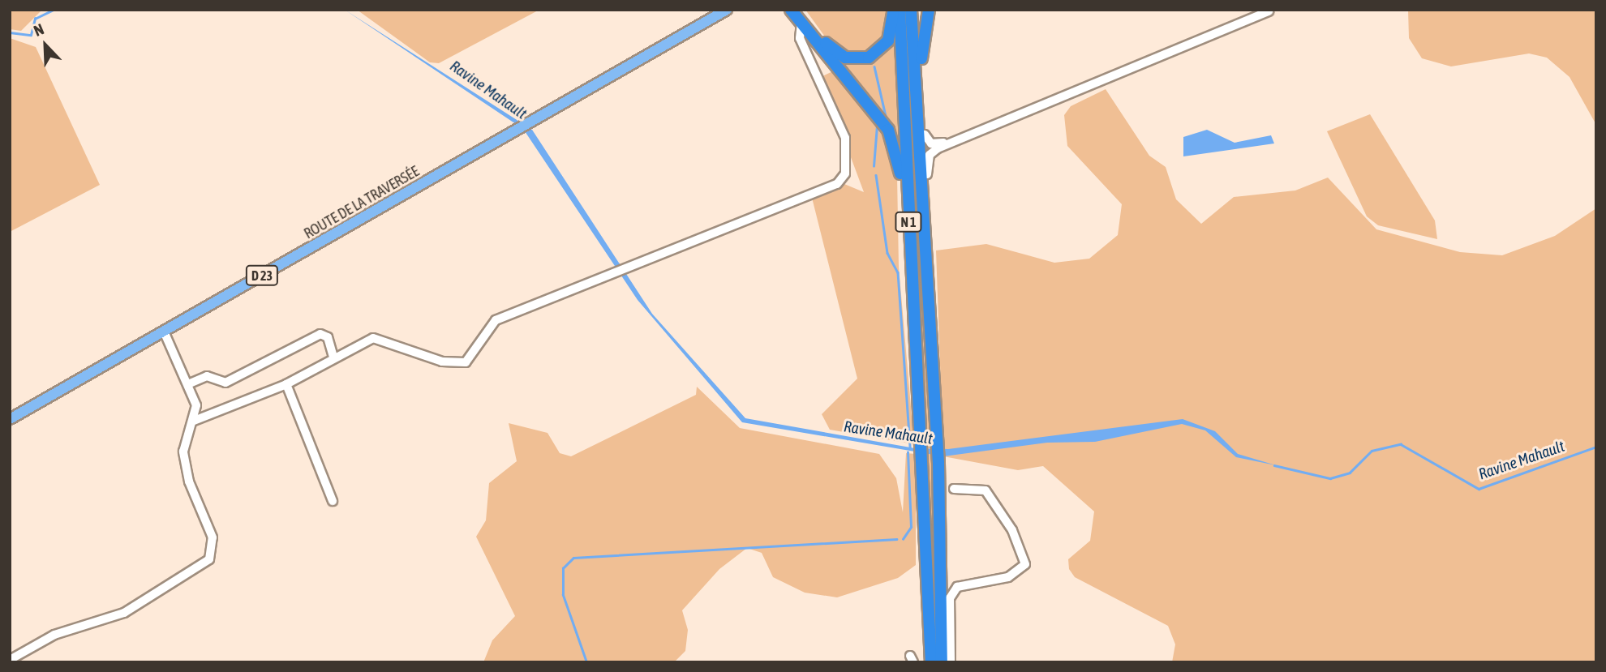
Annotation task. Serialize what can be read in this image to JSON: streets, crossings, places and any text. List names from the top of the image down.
{
  "streets": {
    "highway": ["N 1"],
    "main road": ["ROUTE DE LA TRAVERSÉE", "D 23"]
  },
  "water": ["Ravine Mahault"],
  "north": "top left"
}
